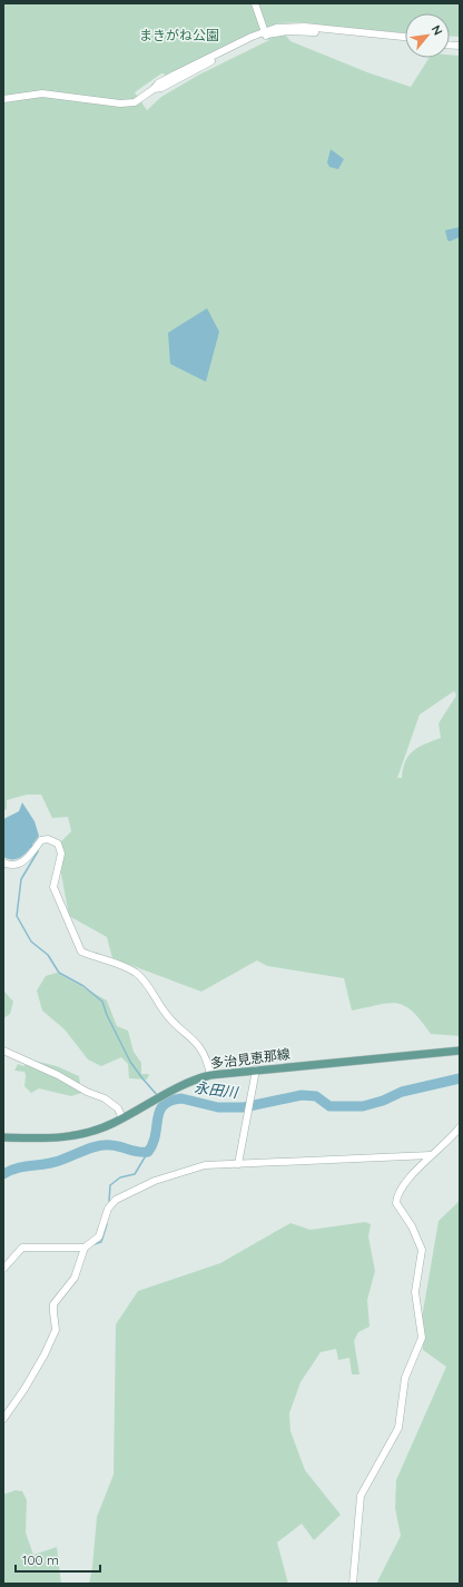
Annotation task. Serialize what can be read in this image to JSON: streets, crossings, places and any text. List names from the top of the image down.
{
  "streets": {
    "main road": ["多治見恵那線"]
  },
  "water": ["永田川"],
  "parks": ["まきがね公園"],
  "scale_bar": "100 m",
  "north": "top right"
}
